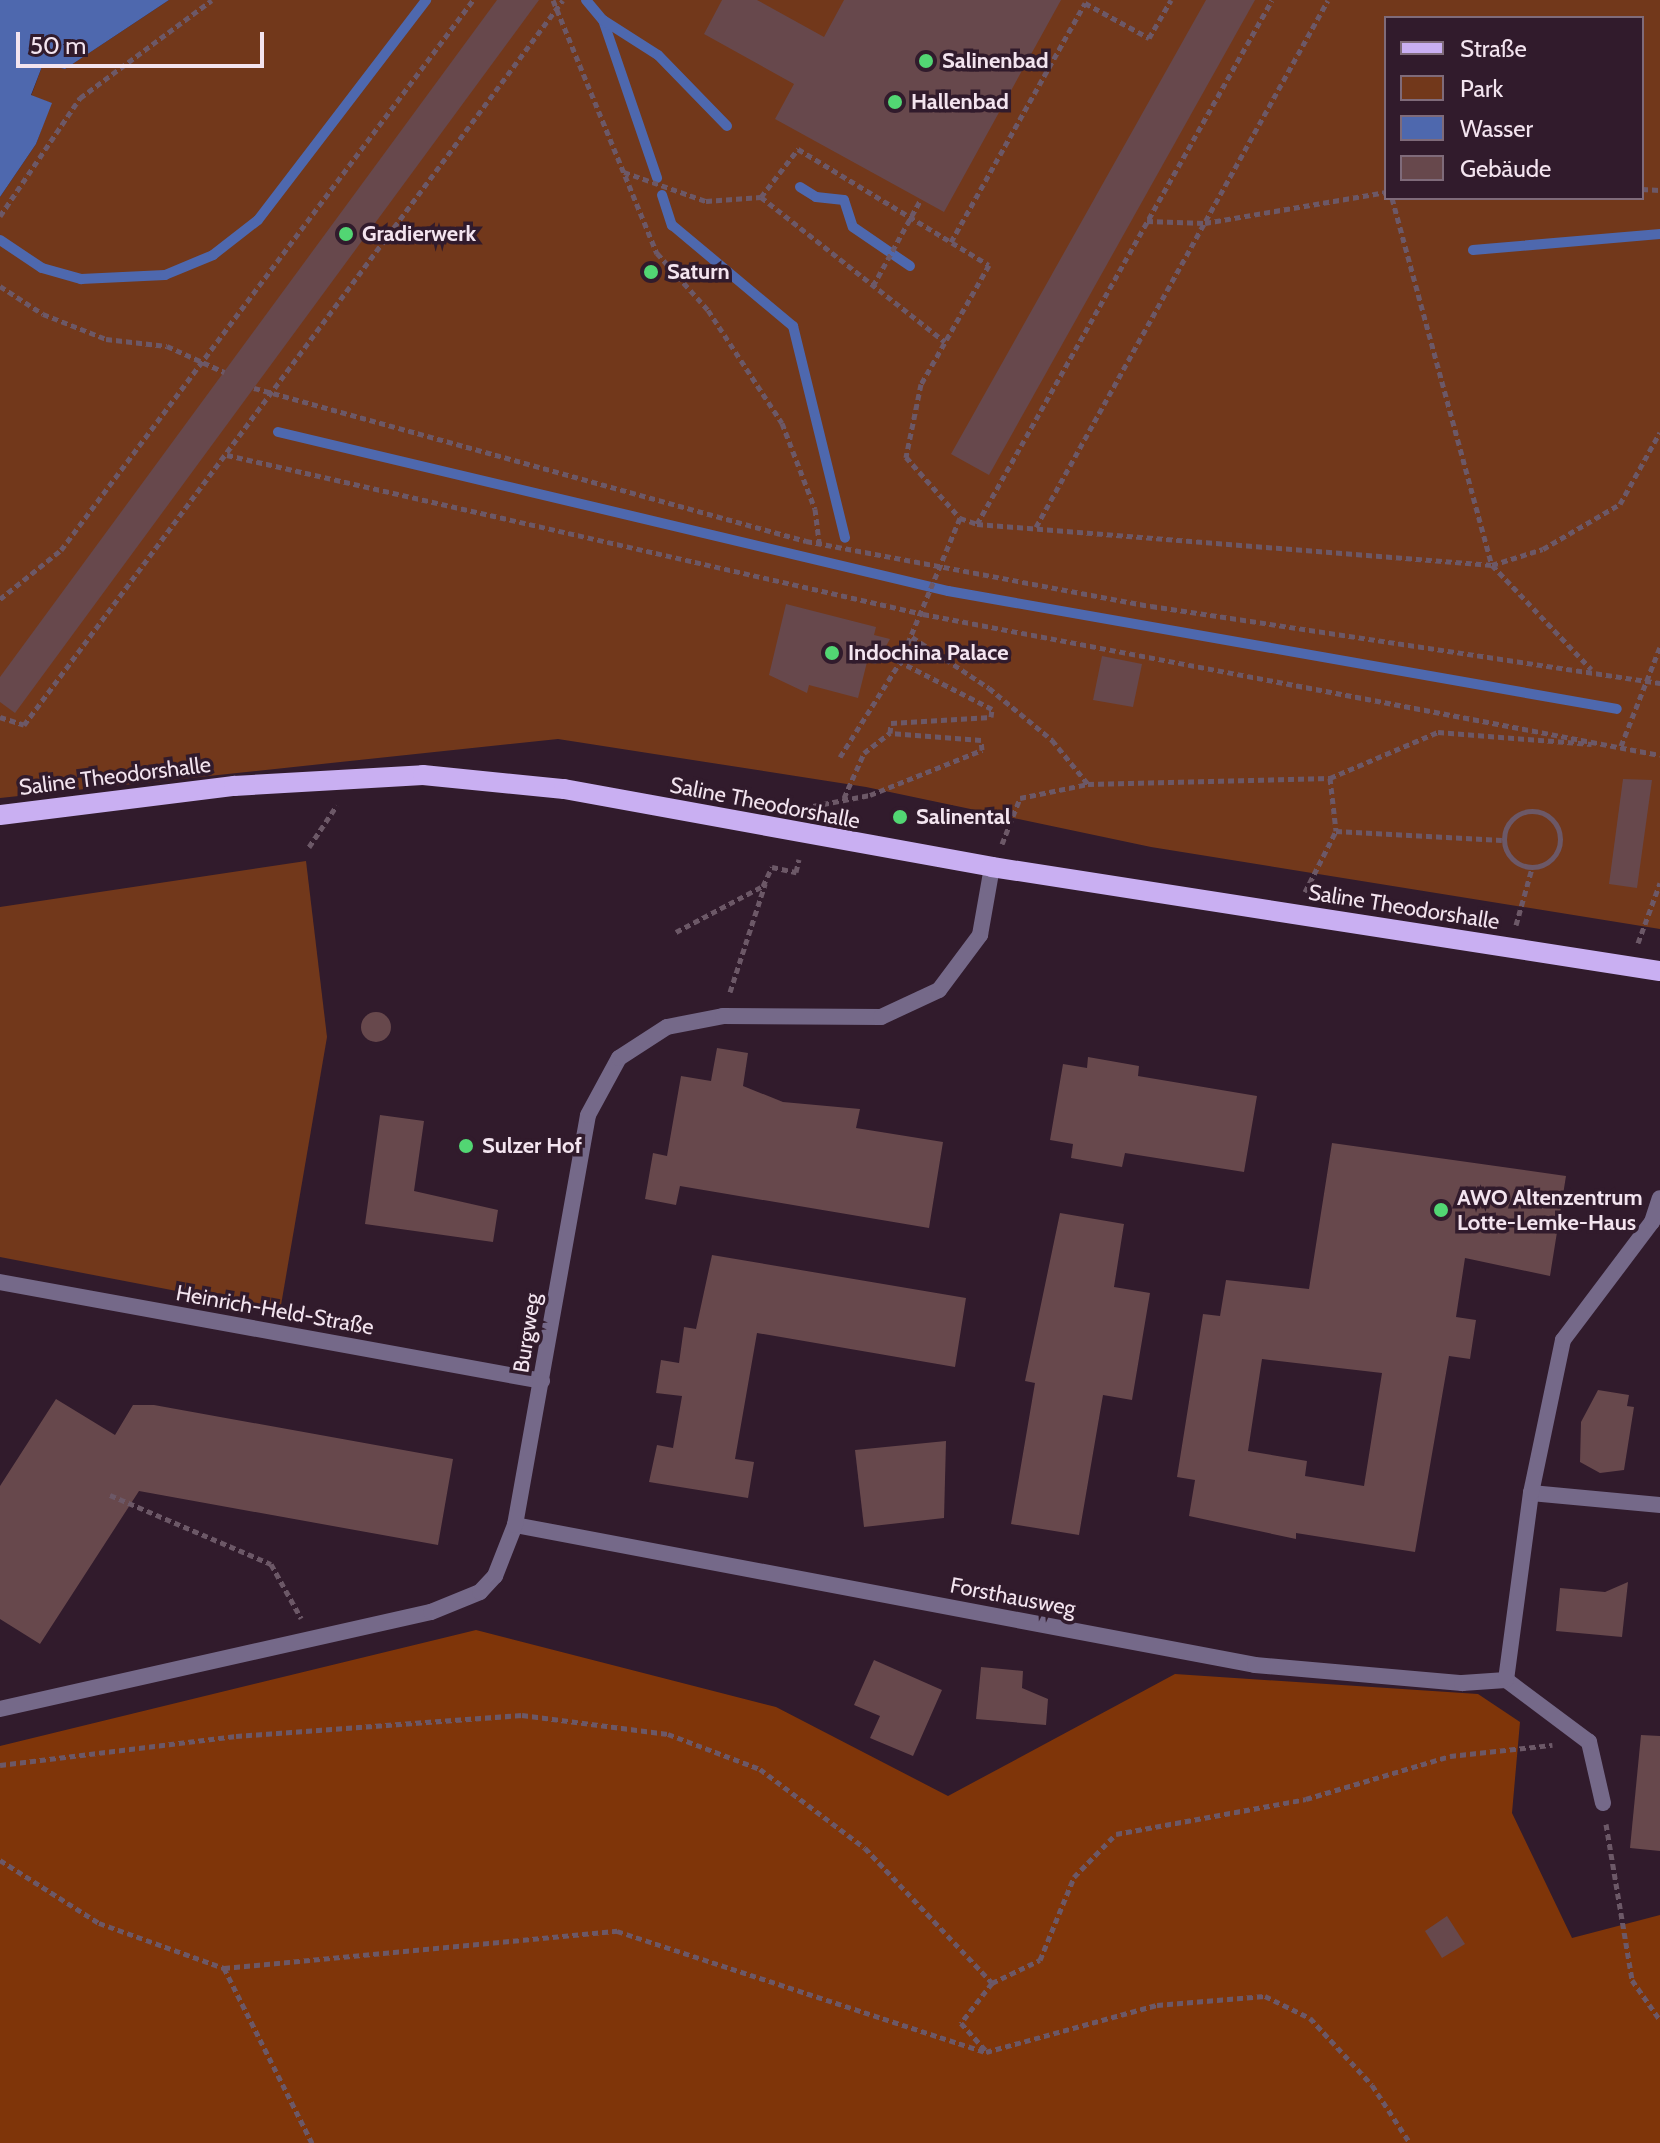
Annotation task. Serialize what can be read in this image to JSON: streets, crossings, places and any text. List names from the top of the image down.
{
  "streets": {
    "main road": ["Saline Theodorshalle"],
    "street": ["Heinrich-Held-Straße", "Burgweg", "Forsthausweg"]
  },
  "crossings": [
    ["Saline Theodorshalle", "Burgweg"],
    ["Heinrich-Held-Straße", "Burgweg"],
    ["Burgweg", "Forsthausweg"]
  ],
  "places": [
    "Salinenbad",
    "Hallenbad",
    "Gradierwerk",
    "Saturn",
    "Indochina Palace",
    "Salinental",
    "Sulzer Hof",
    "AWO Altenzentrum Lotte-Lemke-Haus"
  ],
  "legend": [
    "Straße",
    "Park",
    "Wasser",
    "Gebäude"
  ],
  "scale_bar": "50 m"
}
